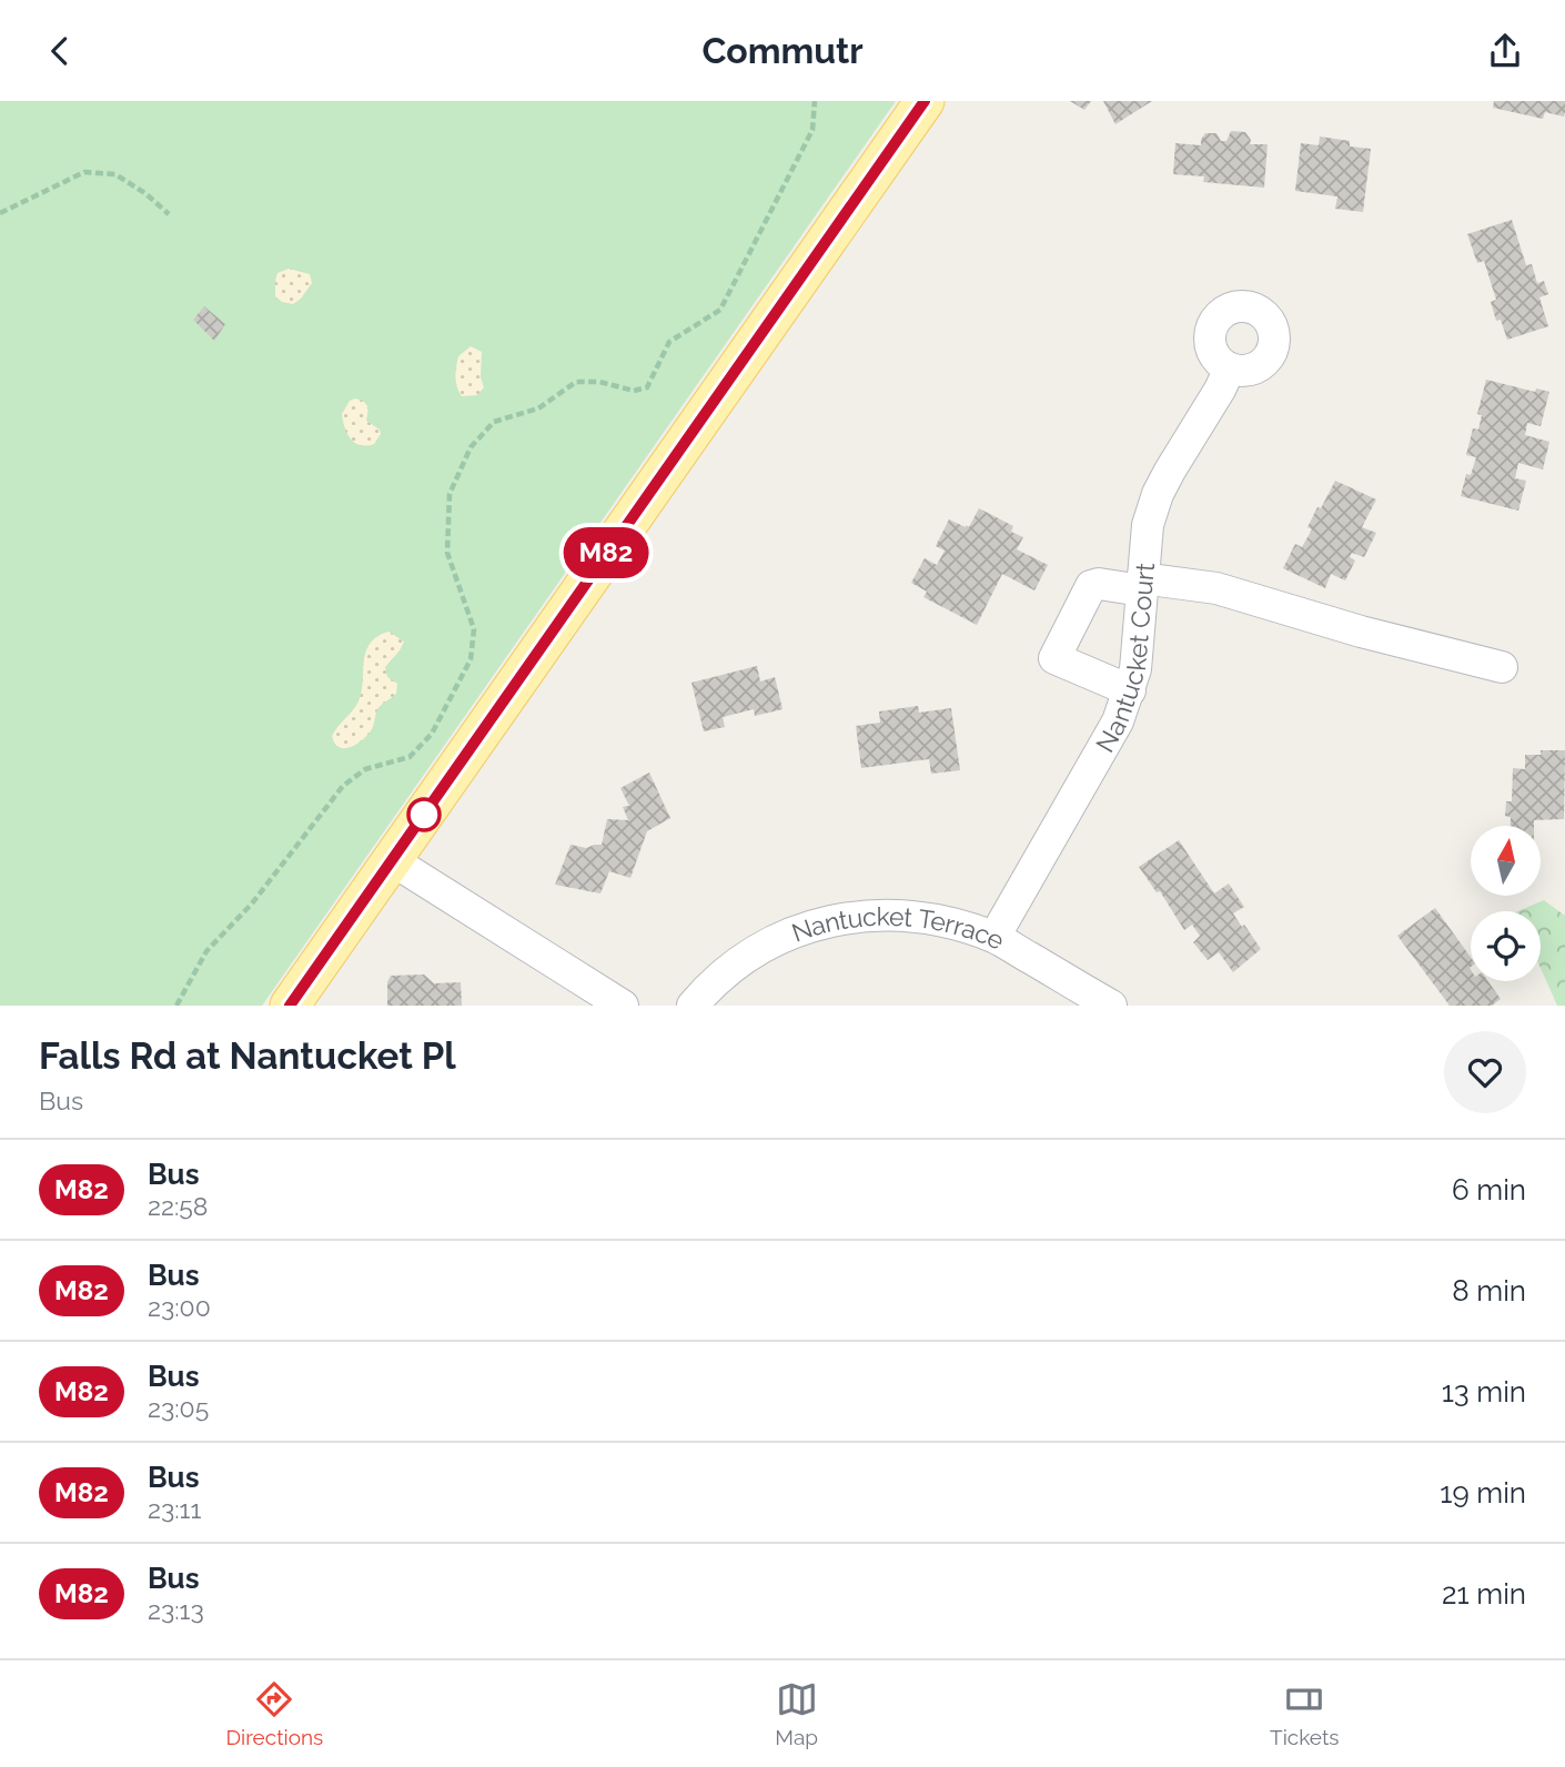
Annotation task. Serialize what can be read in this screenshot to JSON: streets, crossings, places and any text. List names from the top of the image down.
{
  "streets": {
    "street": ["Nantucket Court", "Nantucket Terrace"]
  },
  "crossings": [
    ["Nantucket Court", "Nantucket Terrace"]
  ],
  "lines": ["bus line M82"],
  "north": "top",
  "page": {
    "header": "Commutr",
    "on_map": "M82",
    "heading": ["Falls Rd at Nantucket Pl", "Bus"],
    "list": [
      {
        "mark": "M82",
        "name": "Bus",
        "note": "22:58",
        "value": "6 min"
      },
      {
        "mark": "M82",
        "name": "Bus",
        "note": "23:00",
        "value": "8 min"
      },
      {
        "mark": "M82",
        "name": "Bus",
        "note": "23:05",
        "value": "13 min"
      },
      {
        "mark": "M82",
        "name": "Bus",
        "note": "23:11",
        "value": "19 min"
      },
      {
        "mark": "M82",
        "name": "Bus",
        "note": "23:13",
        "value": "21 min"
      }
    ],
    "tabs": ["Directions", "Map", "Tickets"]
  }
}
